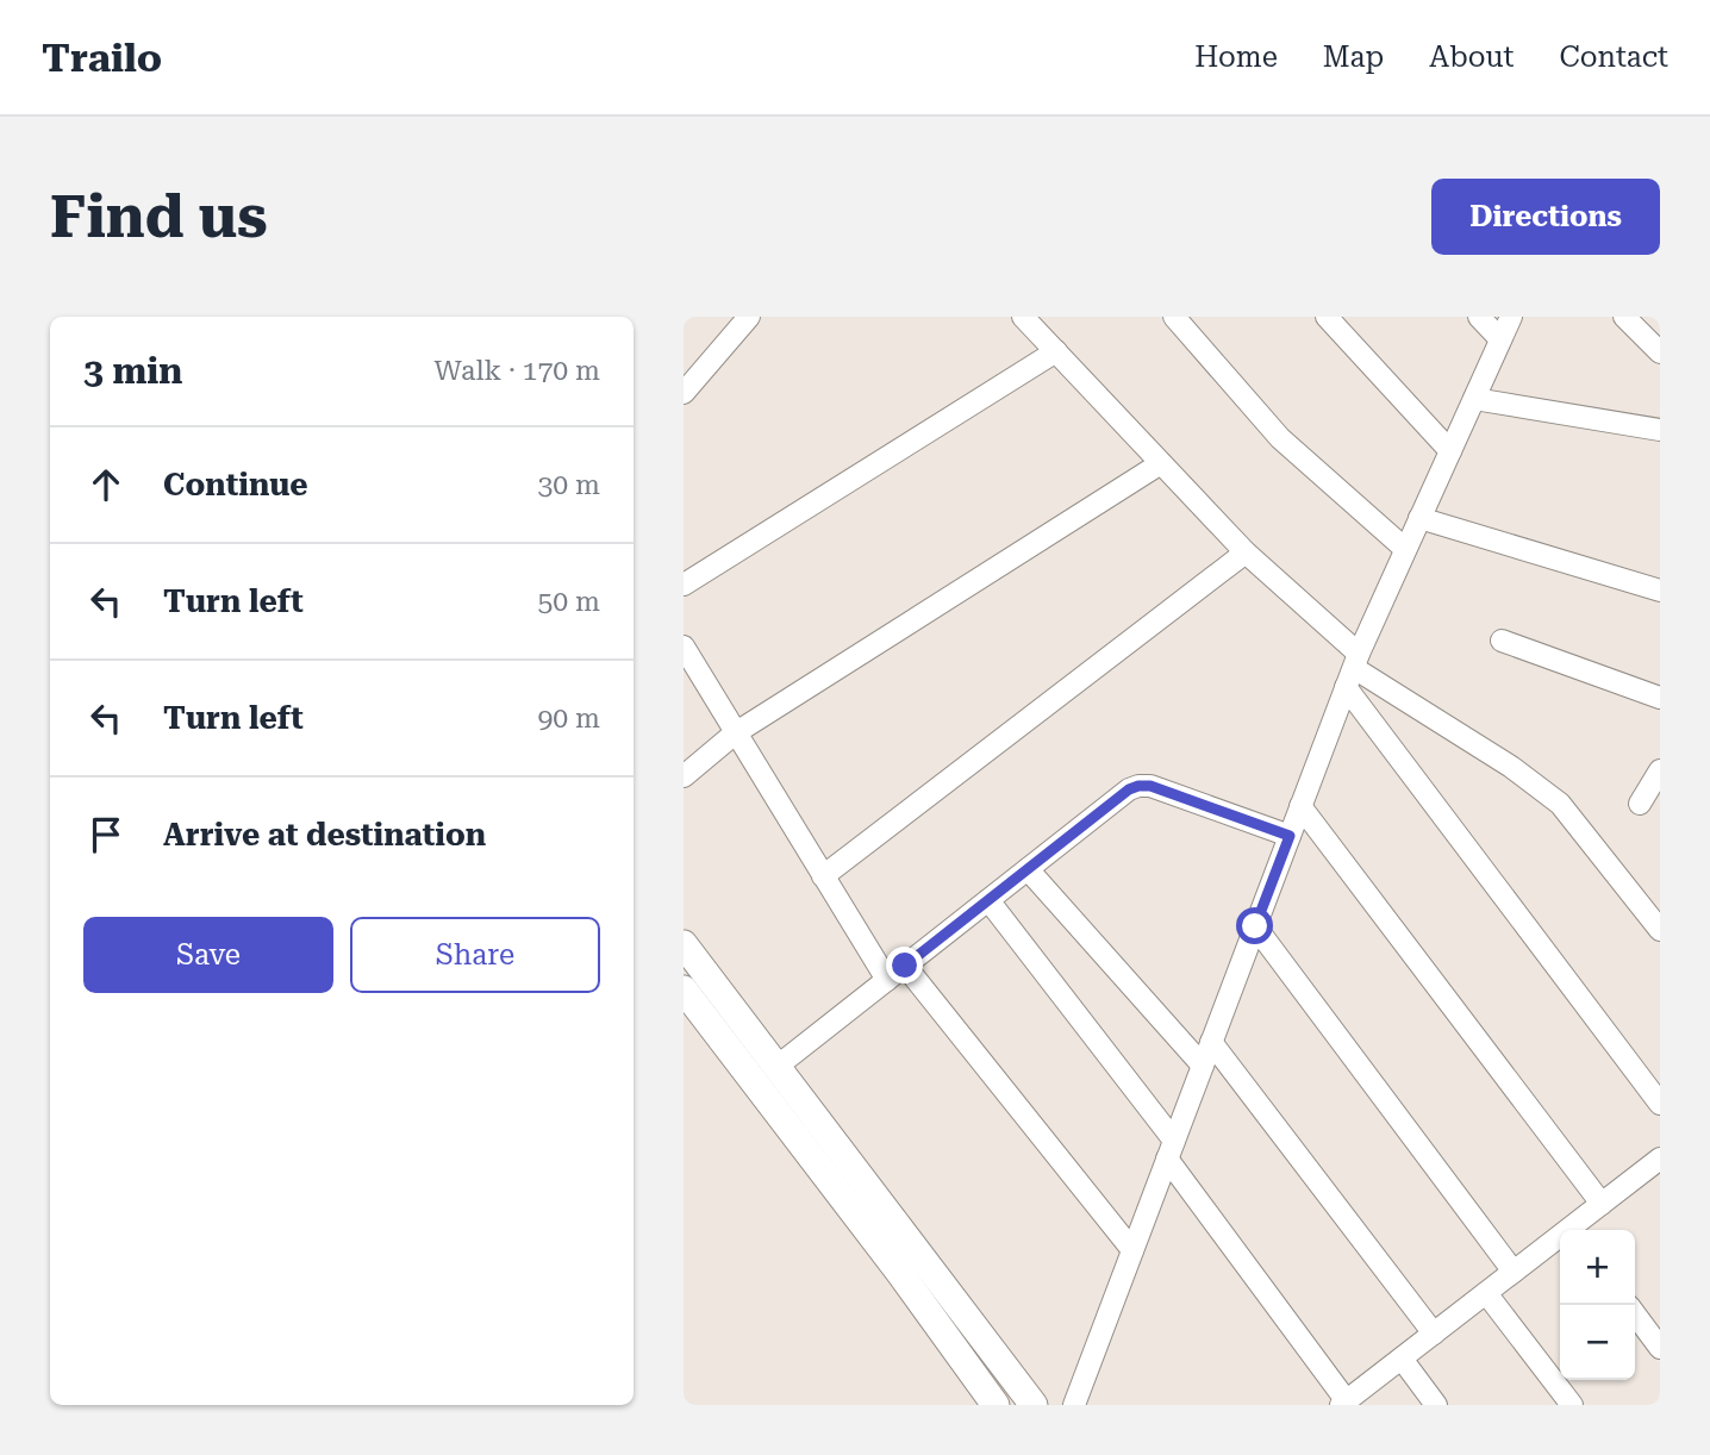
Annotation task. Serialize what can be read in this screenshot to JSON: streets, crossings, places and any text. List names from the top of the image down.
{
  "page": {
    "header": "Trailo",
    "nav": [
      "Home",
      "Map",
      "About",
      "Contact"
    ],
    "buttons": [
      "Directions",
      ["Save", "Share"]
    ],
    "title": "Find us",
    "heading": ["3 min", "Walk · 170 m"],
    "list": [
      ["Continue", "30 m"],
      ["Turn left", "50 m"],
      ["Turn left", "90 m"],
      "Arrive at destination"
    ],
    "map_buttons": ["+", "−"]
  }
}
